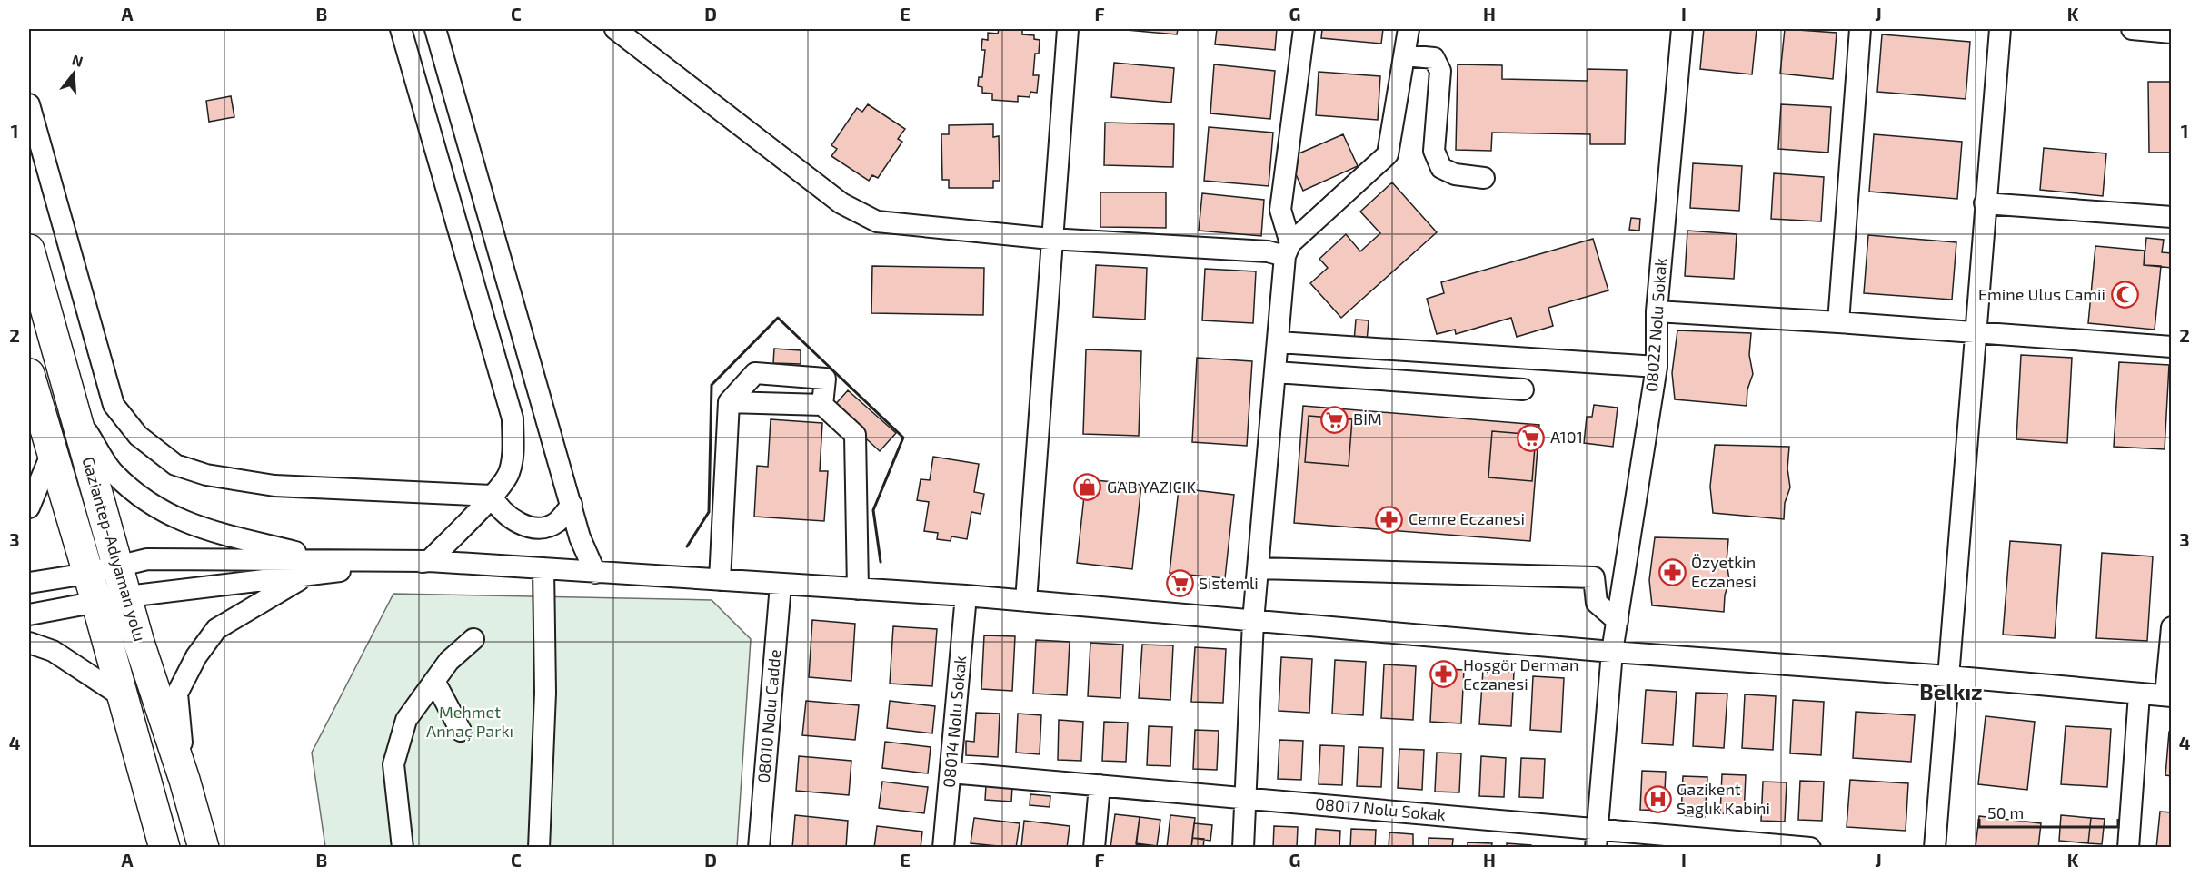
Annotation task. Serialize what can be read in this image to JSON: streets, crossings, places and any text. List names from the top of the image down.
{
  "streets": {
    "highway": ["Gaziantep-Adıyaman yolu"],
    "street": [
      "08022 Nolu Sokak",
      "08010 Nolu Cadde",
      "08014 Nolu Sokak",
      "08017 Nolu Sokak"
    ]
  },
  "crossings": [
    ["08022 Nolu Sokak", "08017 Nolu Sokak"],
    ["08014 Nolu Sokak", "08017 Nolu Sokak"]
  ],
  "districts": ["Belkız"],
  "parks": ["Mehmet Annaç Parkı"],
  "places": {
    "mosque": ["Emine Ulus Camii"],
    "supermarket": ["BİM", "A101", "Sistemli"],
    "shop": ["GAB YAZICIK"],
    "pharmacy": ["Cemre Eczanesi", "Özyetkin Eczanesi", "Hoşgör Derman Eczanesi"],
    "hospital": ["Gazikent Saglık Kabini"]
  },
  "scale_bar": "50 m",
  "north": "top",
  "grid": {
    "columns": [
      "A",
      "B",
      "C",
      "D",
      "E",
      "F",
      "G",
      "H",
      "I",
      "J",
      "K"
    ],
    "rows": [
      "1",
      "2",
      "3",
      "4"
    ]
  }
}
